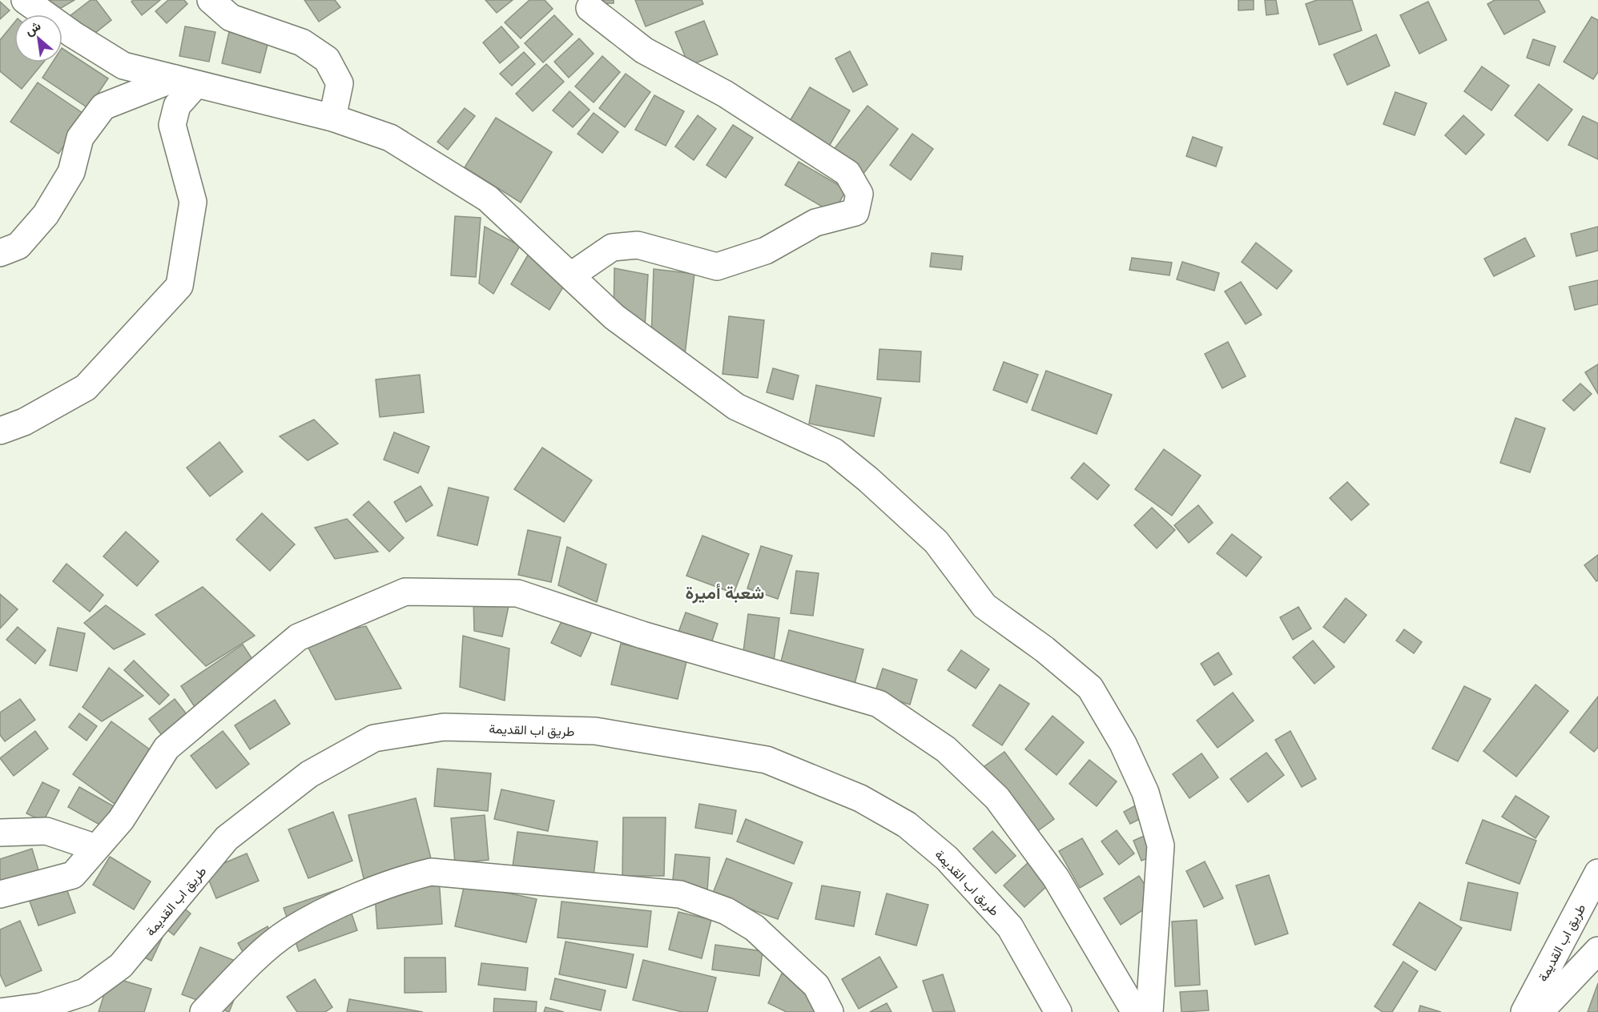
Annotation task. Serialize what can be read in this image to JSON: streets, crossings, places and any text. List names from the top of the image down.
{
  "streets": {
    "street": ["طريق اب القديمة"]
  },
  "districts": ["شعبة أميرة"],
  "north": "top left"
}
